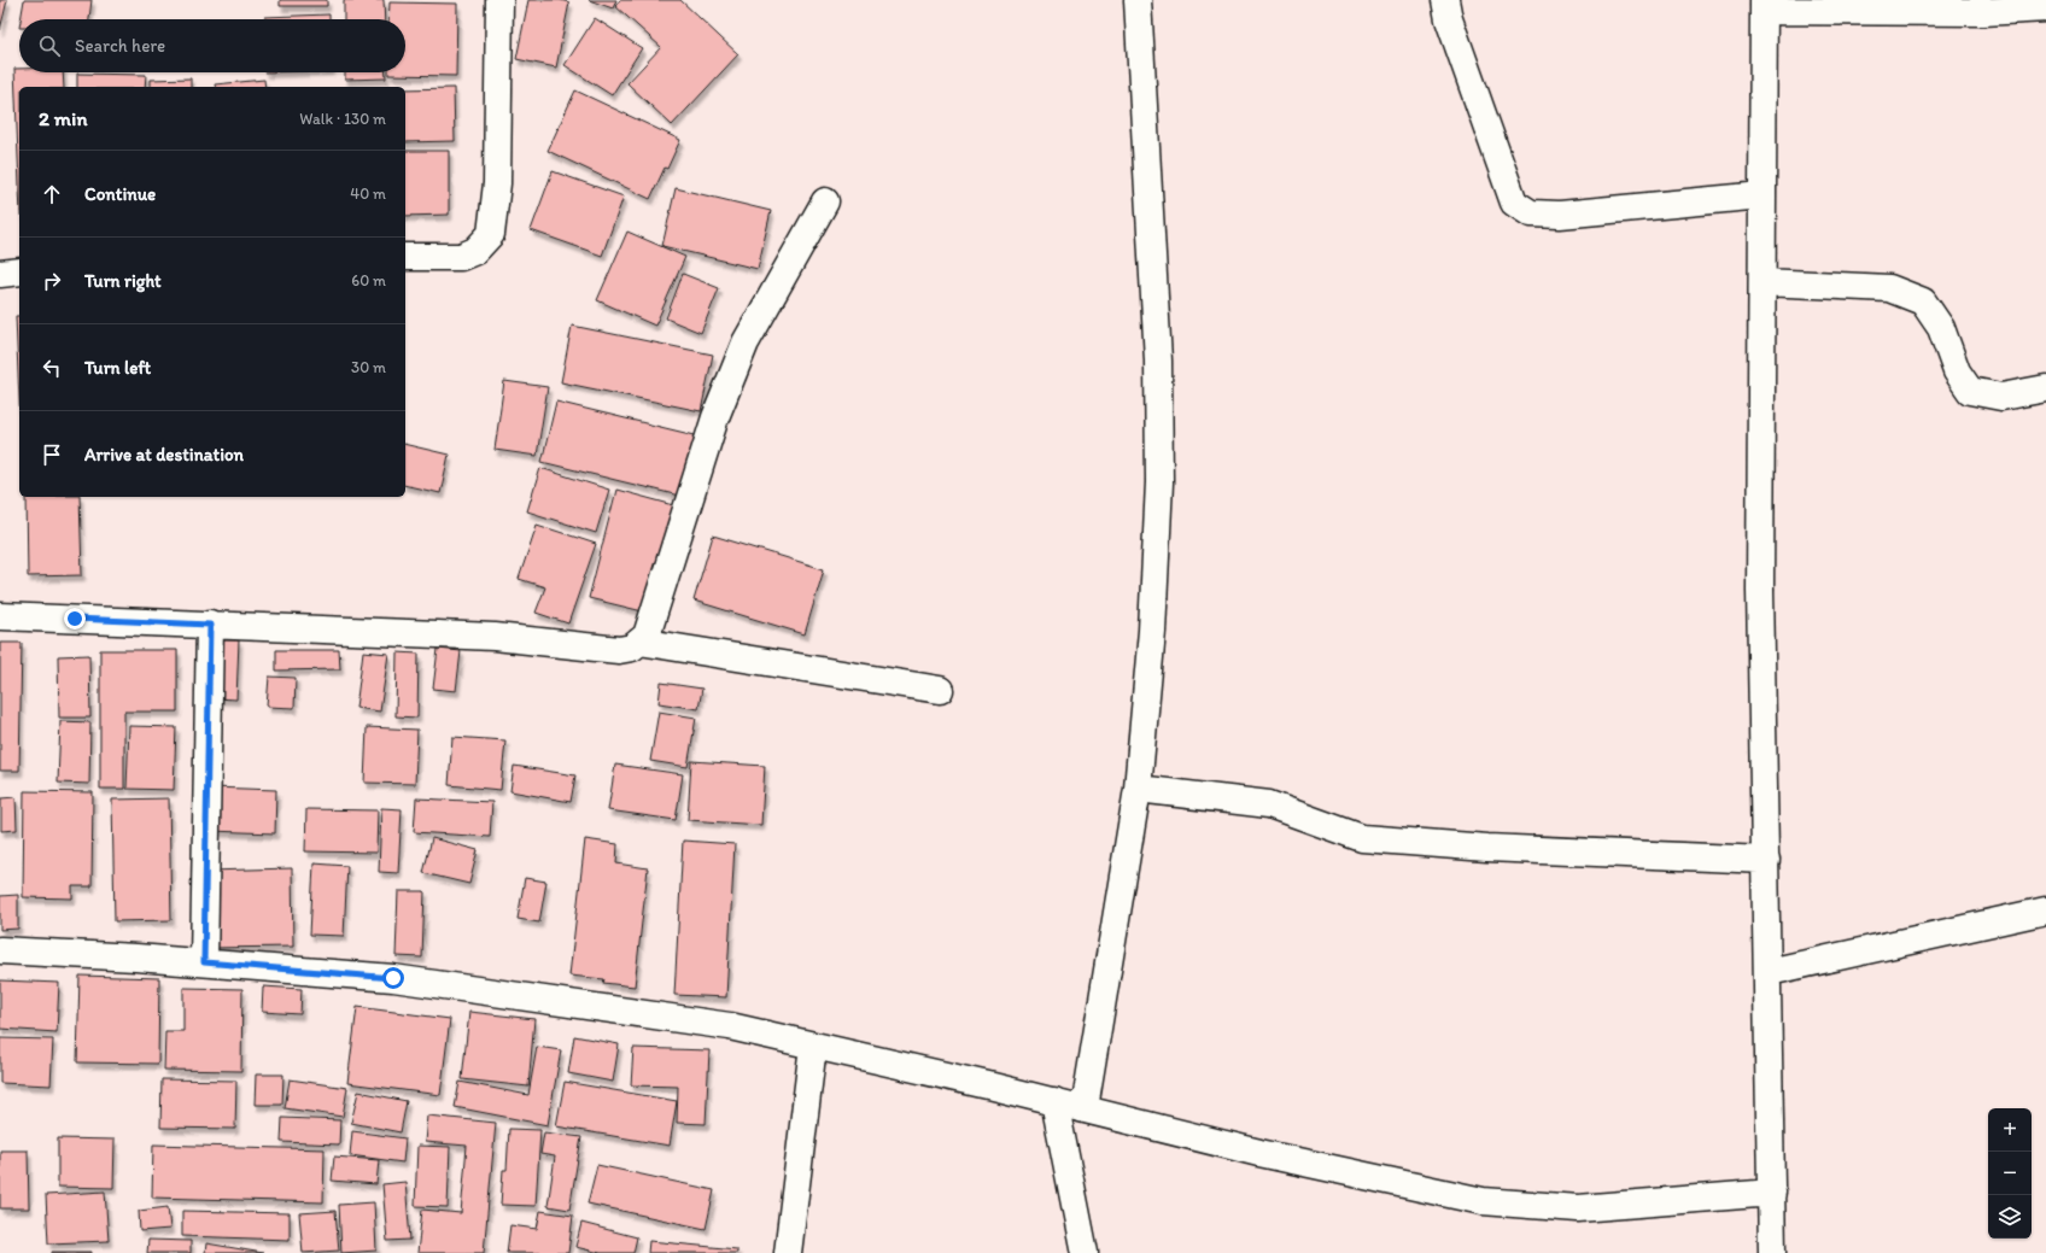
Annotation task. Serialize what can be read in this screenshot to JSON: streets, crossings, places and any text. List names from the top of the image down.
{
  "page": {
    "search": "Search here",
    "heading": ["2 min", "Walk · 130 m"],
    "list": [
      ["Continue", "40 m"],
      ["Turn right", "60 m"],
      ["Turn left", "30 m"],
      "Arrive at destination"
    ],
    "map_buttons": ["+", "−"]
  }
}
